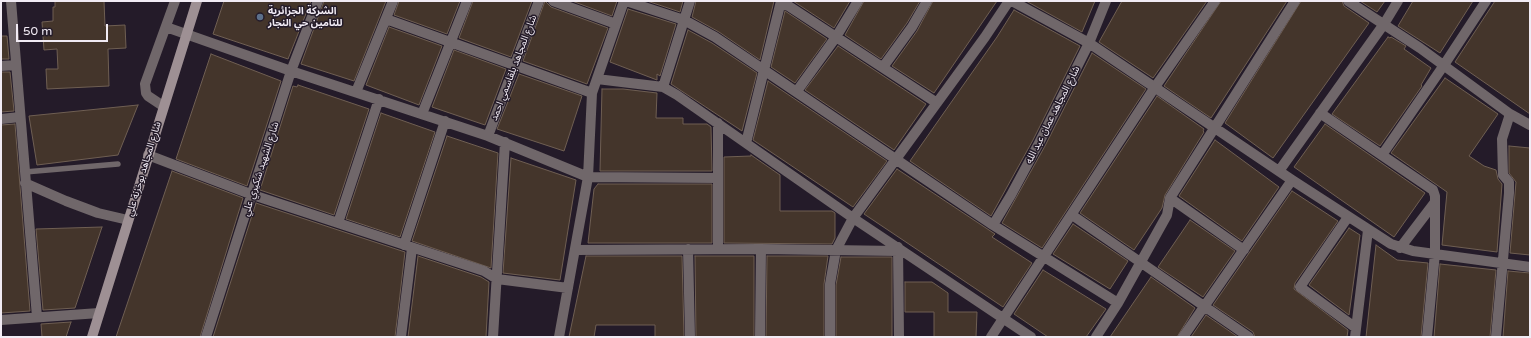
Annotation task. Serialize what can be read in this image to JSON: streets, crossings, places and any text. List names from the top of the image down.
{
  "streets": {
    "street": [
      "شارع المجاهد بلقاسمي احمد",
      "شارع المجاهد عمان عبد الله",
      "شارع المجاهد بوخزنة علي",
      "شارع الشهيد شكيري علي"
    ]
  },
  "places": ["الشركة الجزائرية للتامين حي النجار"],
  "scale_bar": "50 m"
}
